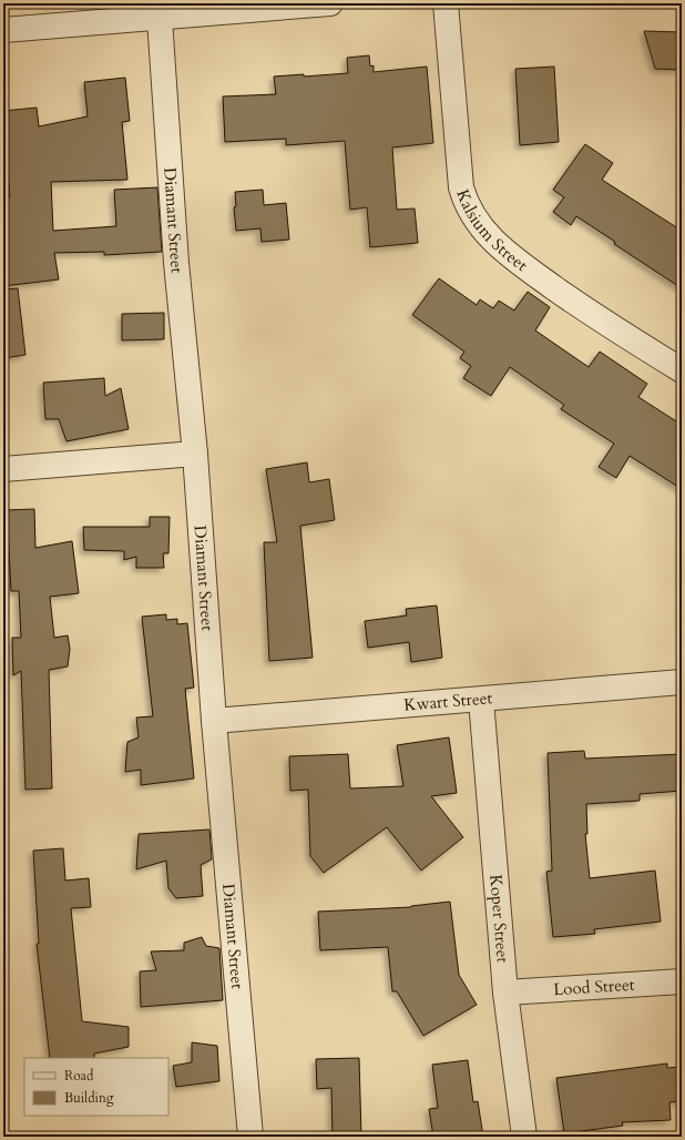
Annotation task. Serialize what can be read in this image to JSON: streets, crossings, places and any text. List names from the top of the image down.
{
  "streets": {
    "street": [
      "Diamant Street",
      "Kalsium Street",
      "Kwart Street",
      "Koper Street",
      "Lood Street"
    ]
  },
  "crossings": [
    ["Diamant Street", "Kwart Street"],
    ["Kwart Street", "Koper Street"],
    ["Koper Street", "Lood Street"]
  ],
  "legend": ["Road", "Building"]
}
